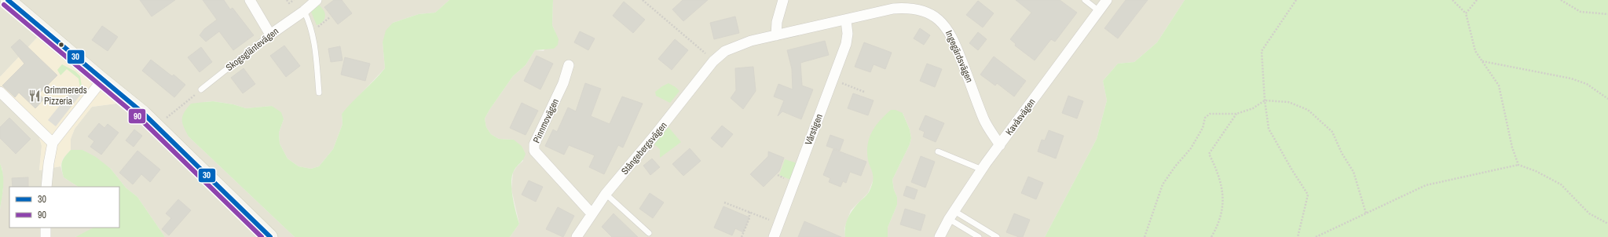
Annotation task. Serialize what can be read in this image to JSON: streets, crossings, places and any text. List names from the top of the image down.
{
  "streets": {
    "street": [
      "Skogsgläntevägen",
      "Ingegärdsvägen",
      "Kavåsvägen",
      "Pinnmovägen",
      "Vårstigen",
      "Stångebergsvägen"
    ]
  },
  "crossings": [
    ["Ingegärdsvägen", "Kavåsvägen"],
    ["Ingegärdsvägen", "Vårstigen"],
    ["Ingegärdsvägen", "Stångebergsvägen"],
    ["Pinnmovägen", "Stångebergsvägen"]
  ],
  "places": {
    "restaurant": ["Grimmereds Pizzeria"]
  },
  "lines": ["transit line 30", "transit line 90"],
  "legend": ["30", "90"]
}
